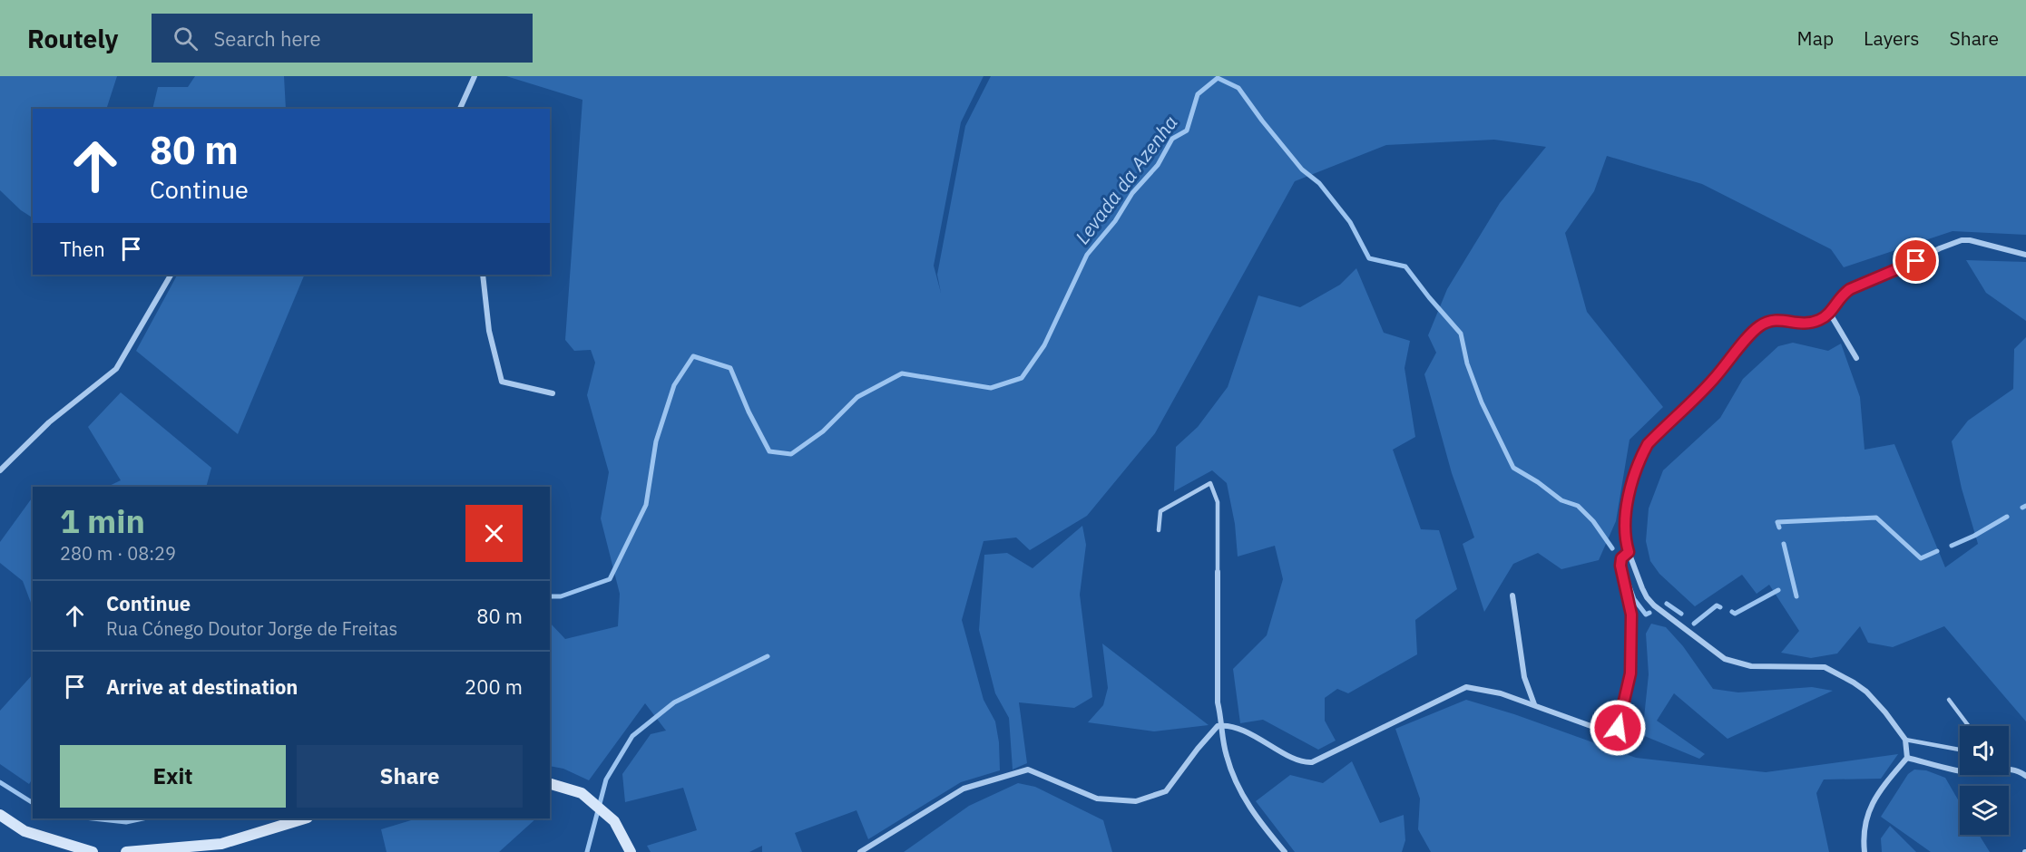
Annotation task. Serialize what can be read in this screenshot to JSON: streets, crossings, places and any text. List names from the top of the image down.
{
  "water": ["Levada da Azenha"],
  "page": {
    "header": "Routely",
    "search": "Search here",
    "nav": ["Map", "Layers", "Share"],
    "turn": ["80 m", "Continue"],
    "then": "Then",
    "heading": ["1 min", "280 m · 08:29"],
    "list": [
      {
        "name": "Continue",
        "note": "Rua Cónego Doutor Jorge de Freitas",
        "value": "80 m"
      },
      {
        "name": "Arrive at destination",
        "value": "200 m"
      }
    ],
    "buttons": ["Exit", "Share"]
  }
}
